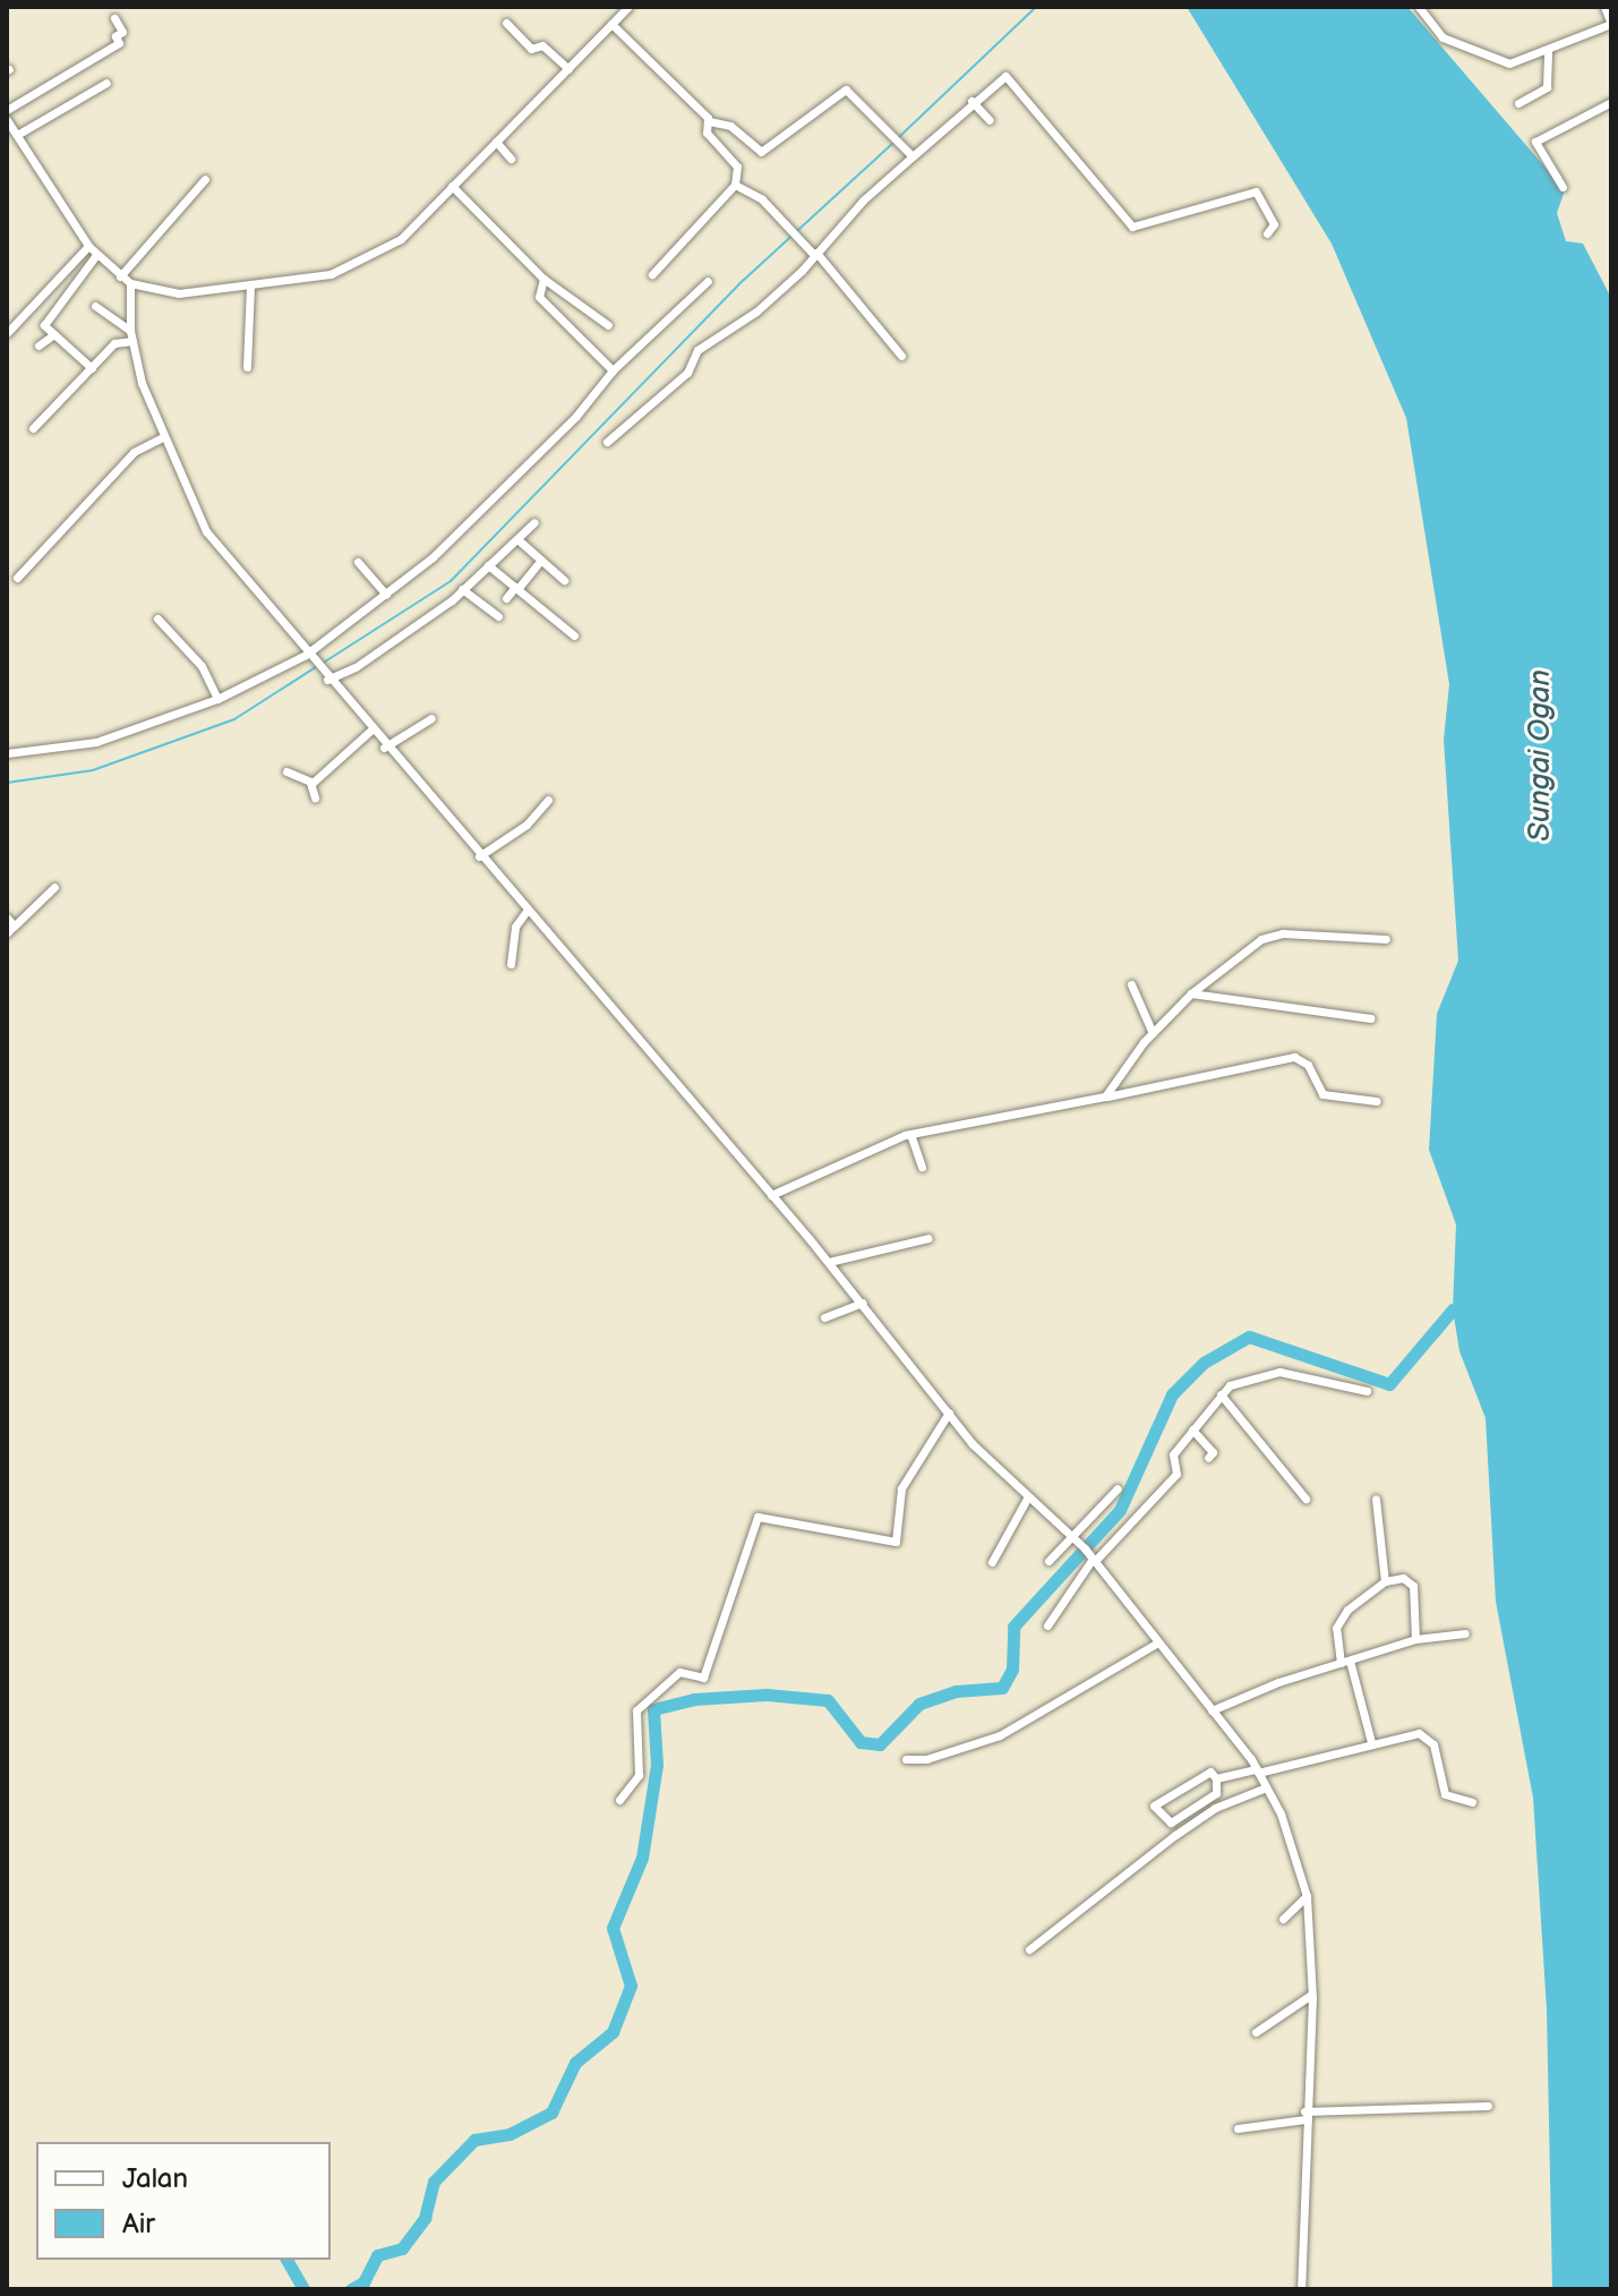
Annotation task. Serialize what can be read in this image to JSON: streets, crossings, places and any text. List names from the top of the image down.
{
  "water": ["Sungai Ogan"],
  "legend": ["Jalan", "Air"]
}
